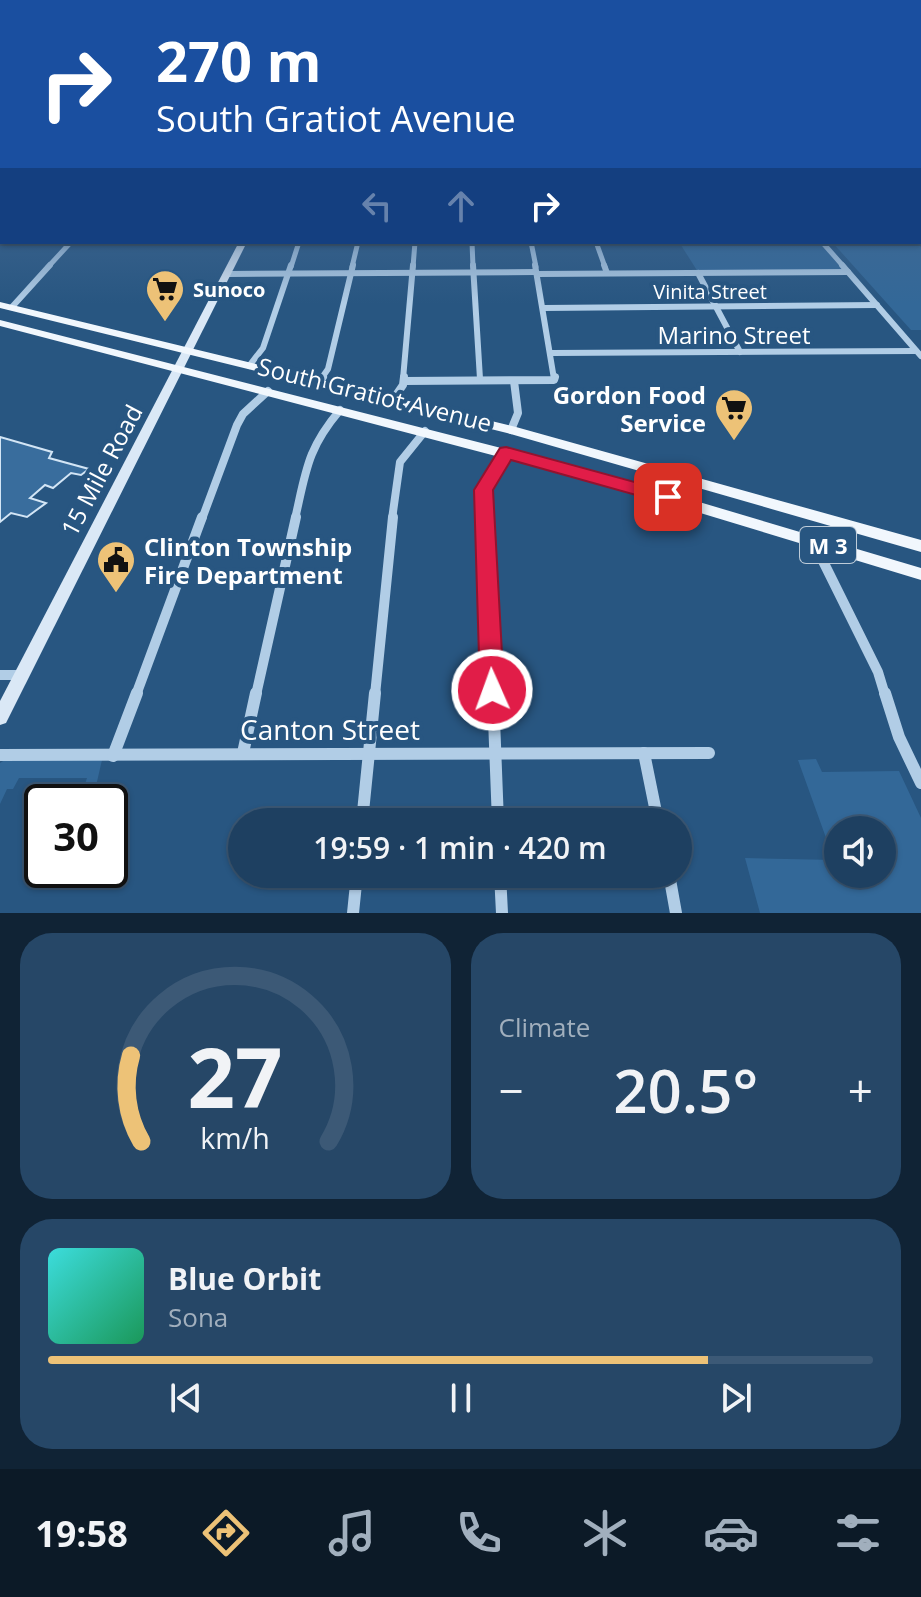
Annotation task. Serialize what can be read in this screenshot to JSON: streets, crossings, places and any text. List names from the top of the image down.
{
  "streets": {
    "main road": ["South Gratiot Avenue", "15 Mile Road", "M 3"],
    "street": ["Vinita Street", "Marino Street", "Canton Street"]
  },
  "crossings": [
    ["South Gratiot Avenue", "15 Mile Road"]
  ],
  "places": {
    "supermarket": ["Sunoco", "Gordon Food Service"],
    "public building": ["Clinton Township Fire Department"]
  },
  "page": {
    "turn": ["270 m", "South Gratiot Avenue"],
    "limit": "30",
    "trip": "19:59 · 1 min · 420 m",
    "tile": "Climate",
    "heat": ["−", "20.5°", "+"],
    "song": ["Blue Orbit", "Sona"],
    "tabs": "19:58",
    "gauge": ["27", "km/h"]
  }
}
